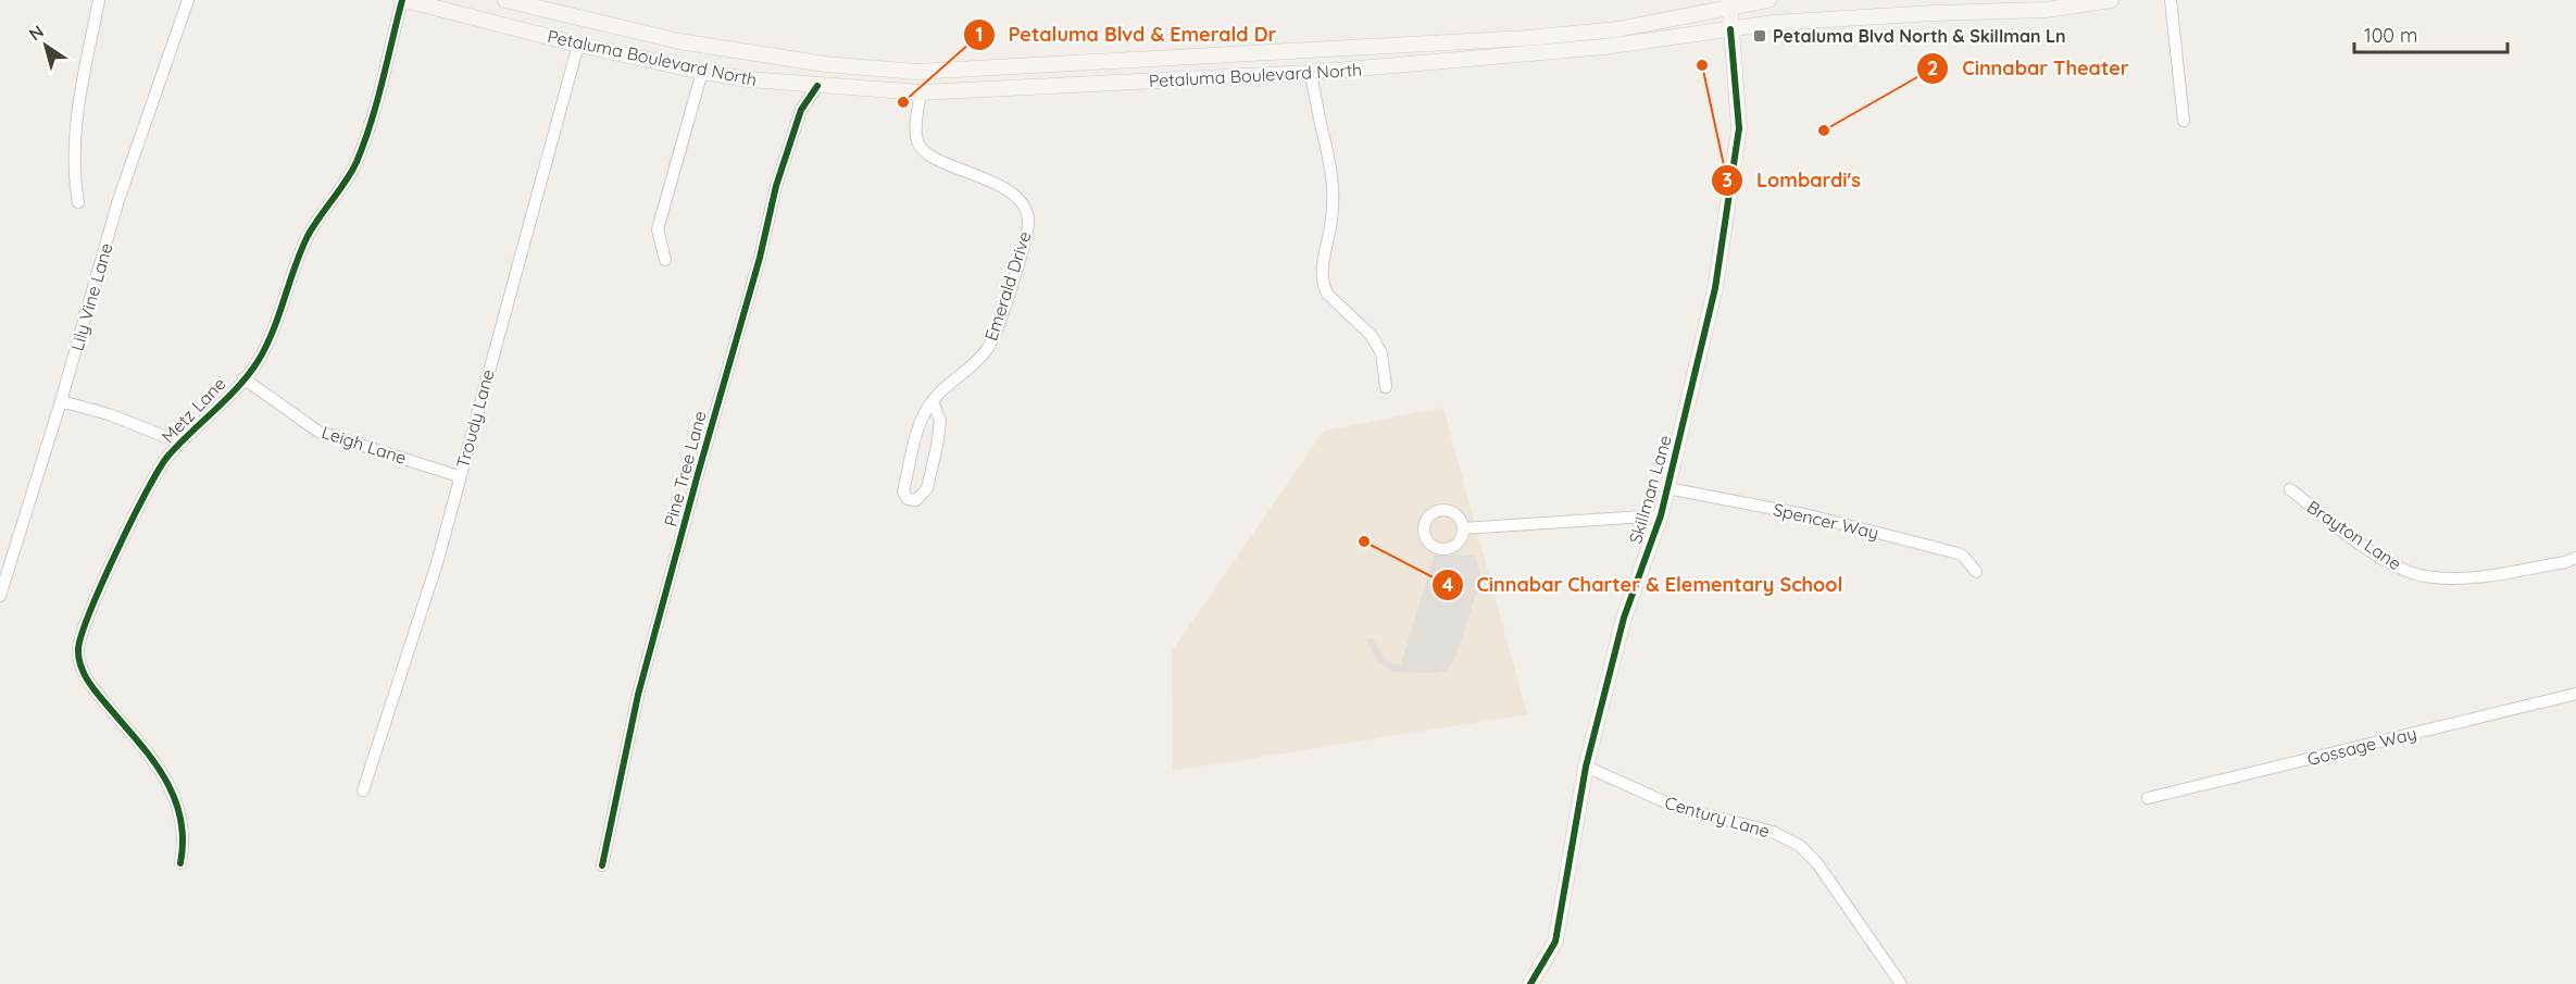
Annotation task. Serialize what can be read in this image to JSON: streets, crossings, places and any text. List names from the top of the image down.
{
  "streets": {
    "main road": ["Petaluma Boulevard North", "Skillman Lane"],
    "street": [
      "Emerald Drive",
      "Lily Vine Lane",
      "Metz Lane",
      "Troudy Lane",
      "Leigh Lane",
      "Pine Tree Lane",
      "Spencer Way",
      "Brayton Lane",
      "Gossage Way",
      "Century Lane"
    ]
  },
  "crossings": [
    ["Petaluma Boulevard North", "Emerald Drive"],
    ["Petaluma Boulevard North", "Metz Lane"],
    ["Petaluma Boulevard North", "Troudy Lane"],
    ["Petaluma Boulevard North", "Pine Tree Lane"],
    ["Petaluma Boulevard North", "Skillman Lane"],
    ["Metz Lane", "Leigh Lane"],
    ["Troudy Lane", "Leigh Lane"],
    ["Skillman Lane", "Spencer Way"],
    ["Skillman Lane", "Century Lane"]
  ],
  "places": {
    "transit": ["Petaluma Blvd North & Skillman Ln"],
    "other": [
      "Lombardi's",
      "Petaluma Blvd & Emerald Dr",
      "Cinnabar Theater",
      "Cinnabar Charter & Elementary School"
    ]
  },
  "scale_bar": "100 m",
  "north": "top left"
}
